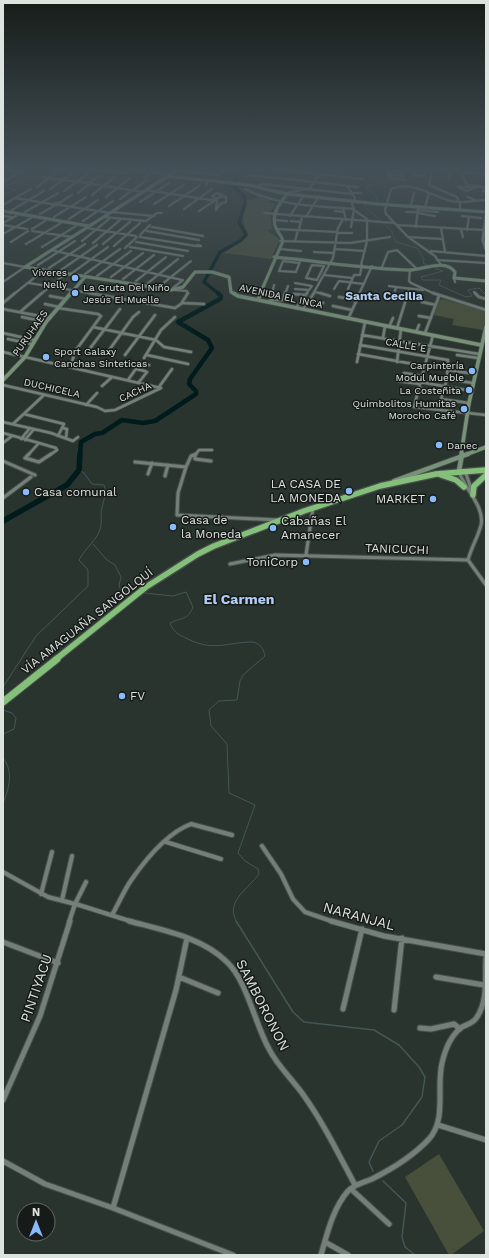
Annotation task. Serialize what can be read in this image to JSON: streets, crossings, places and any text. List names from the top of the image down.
{
  "streets": {
    "highway": ["VÍA AMAGUAÑA SANGOLQUÍ"],
    "street": [
      "AVENIDA EL INCA",
      "PURUHAES",
      "CALLE E",
      "DUCHICELA",
      "CACHA",
      "TANICUCHI",
      "NARANJAL",
      "PINTIYACU",
      "SAMBORONON"
    ]
  },
  "crossings": [
    ["PURUHAES", "CACHA"],
    ["DUCHICELA", "CACHA"],
    ["PINTIYACU", "SAMBORONON"]
  ],
  "districts": ["Santa Cecilia", "El Carmen"],
  "places": [
    "Viveres Nelly",
    "La Gruta Del Niño Jesús El Muelle",
    "Sport Galaxy Canchas Sinteticas",
    "Carpintería Modul Mueble",
    "La Costeñita",
    "Quimbolitos Humitas Morocho Café",
    "Danec",
    "LA CASA DE LA MONEDA",
    "Casa comunal",
    "MARKET",
    "Casa de la Moneda",
    "Cabañas El Amanecer",
    "ToniCorp",
    "FV"
  ],
  "north": "top"
}
